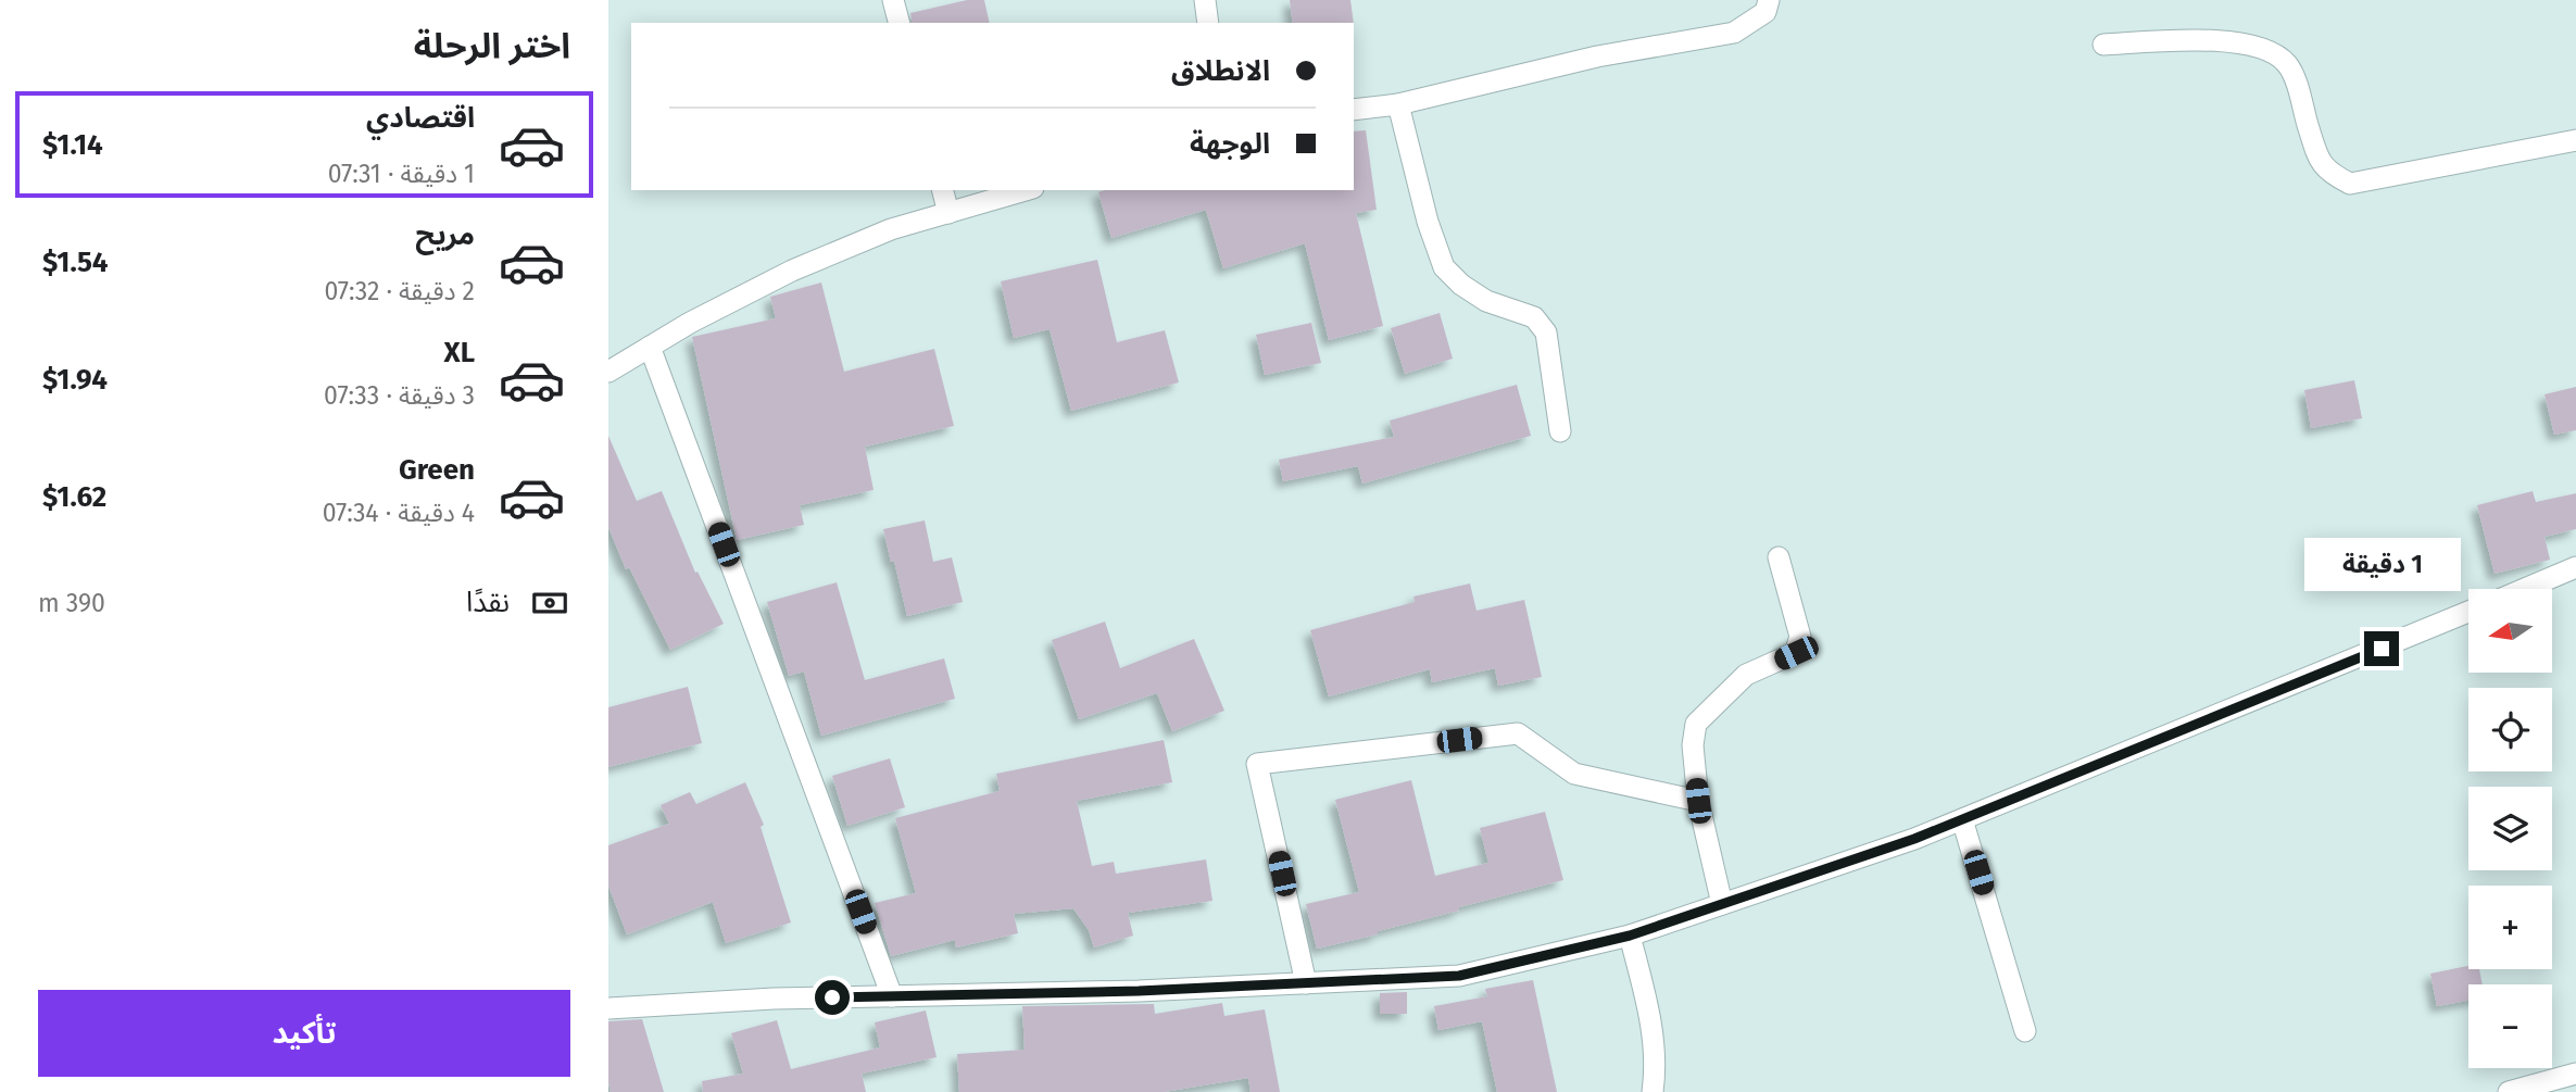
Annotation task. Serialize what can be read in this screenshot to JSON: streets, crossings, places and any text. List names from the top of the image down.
{
  "north": "left",
  "page": {
    "heading": "اختر الرحلة",
    "banner": ["الانطلاق", "الوجهة"],
    "list": [
      {
        "name": "اقتصادي",
        "note": "1 دقيقة · 07:31",
        "value": "$1.14"
      },
      {
        "name": "مريح",
        "note": "2 دقيقة · 07:32",
        "value": "$1.54"
      },
      {
        "name": "XL",
        "note": "3 دقيقة · 07:33",
        "value": "$1.94"
      },
      {
        "name": "Green",
        "note": "4 دقيقة · 07:34",
        "value": "$1.62"
      }
    ],
    "bubble": "1 دقيقة",
    "pay": ["نقدًا", "390 m"],
    "map_buttons": ["+", "−"],
    "buttons": "تأكيد"
  }
}
